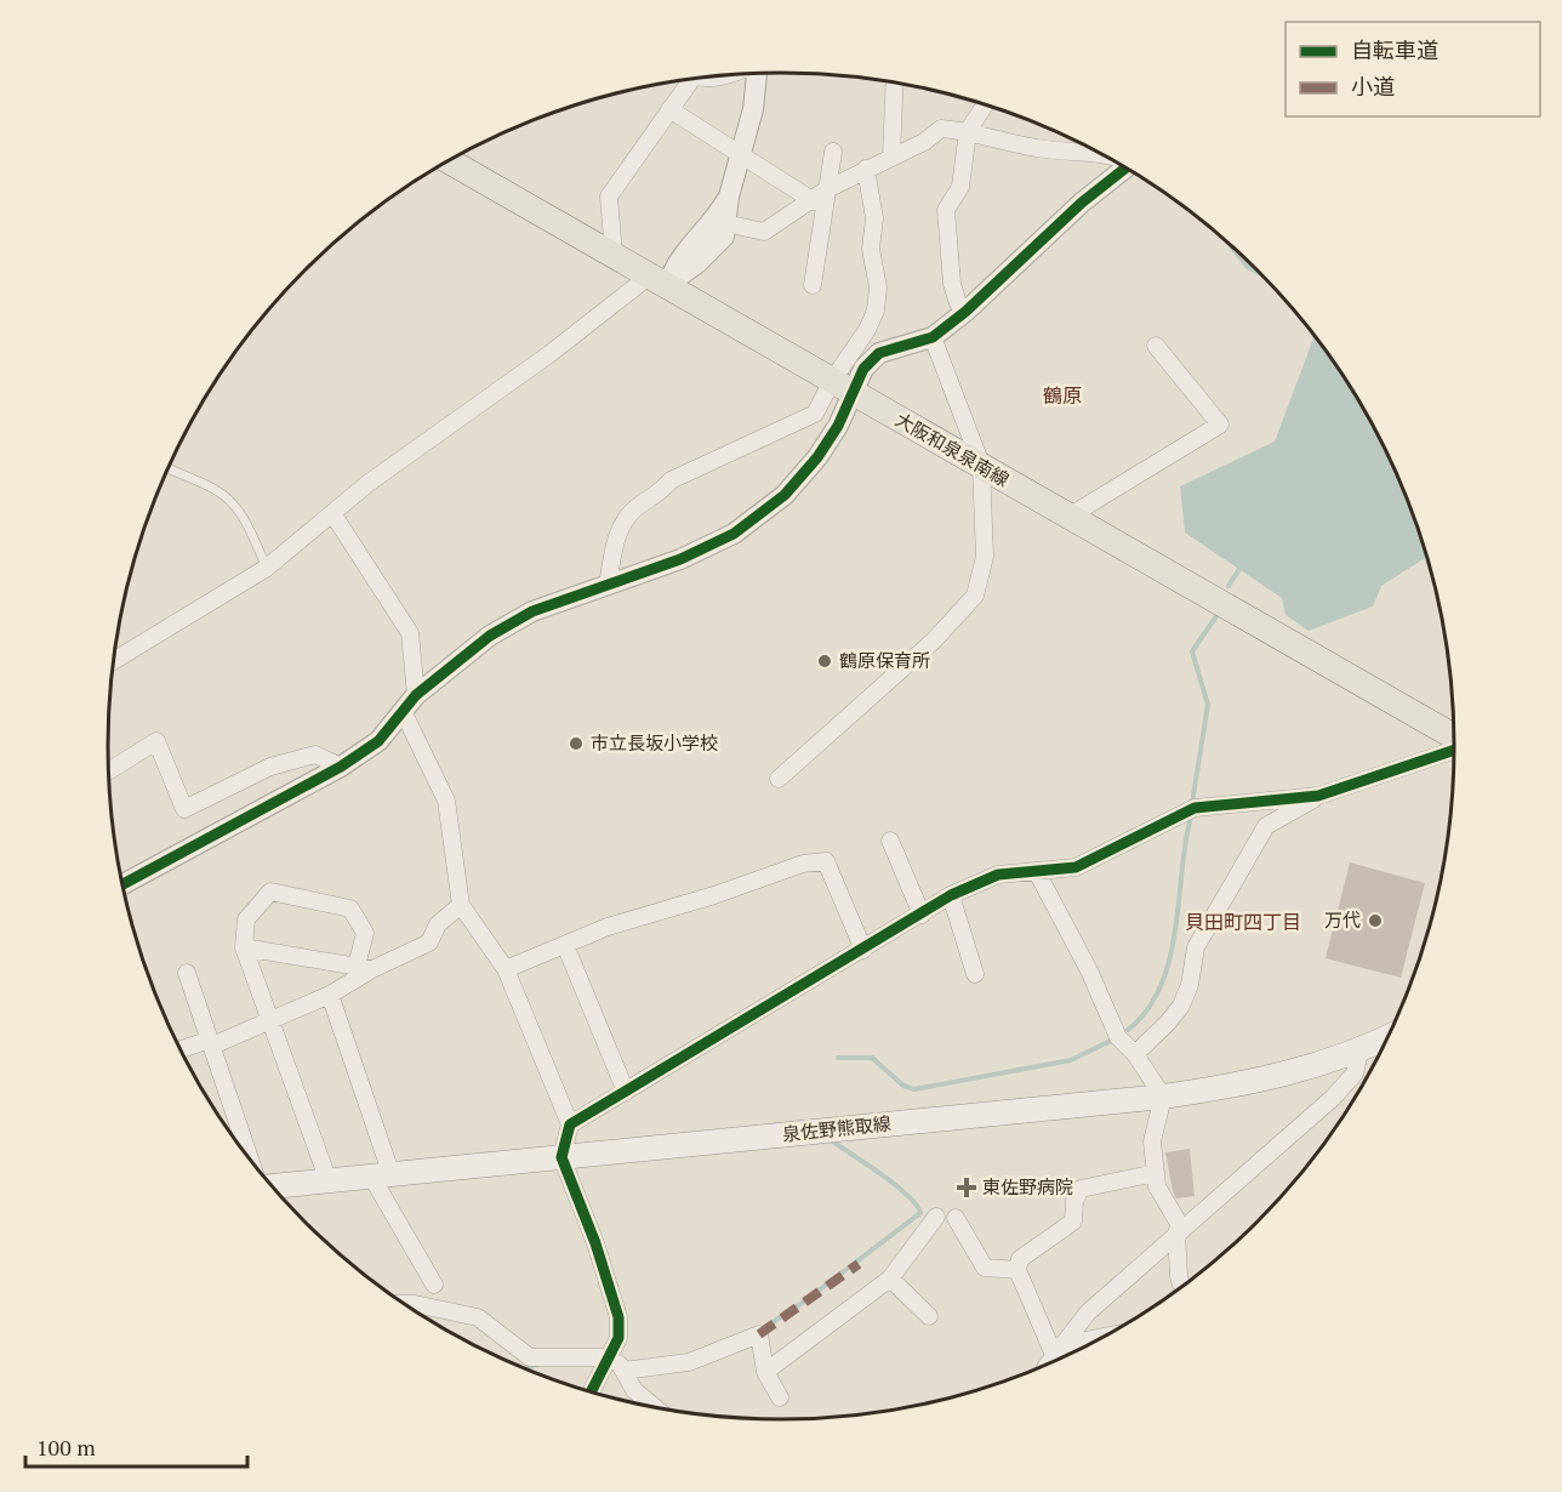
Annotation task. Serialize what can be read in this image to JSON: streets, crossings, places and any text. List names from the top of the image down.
{
  "streets": {
    "main road": ["大阪和泉泉南線", "泉佐野熊取線"]
  },
  "districts": ["鶴原", "貝田町四丁目"],
  "places": {
    "other": ["鶴原保育所", "市立長坂小学校", "万代"],
    "health": ["東佐野病院"]
  },
  "legend": ["自転車道", "小道"],
  "scale_bar": "100 m"
}
